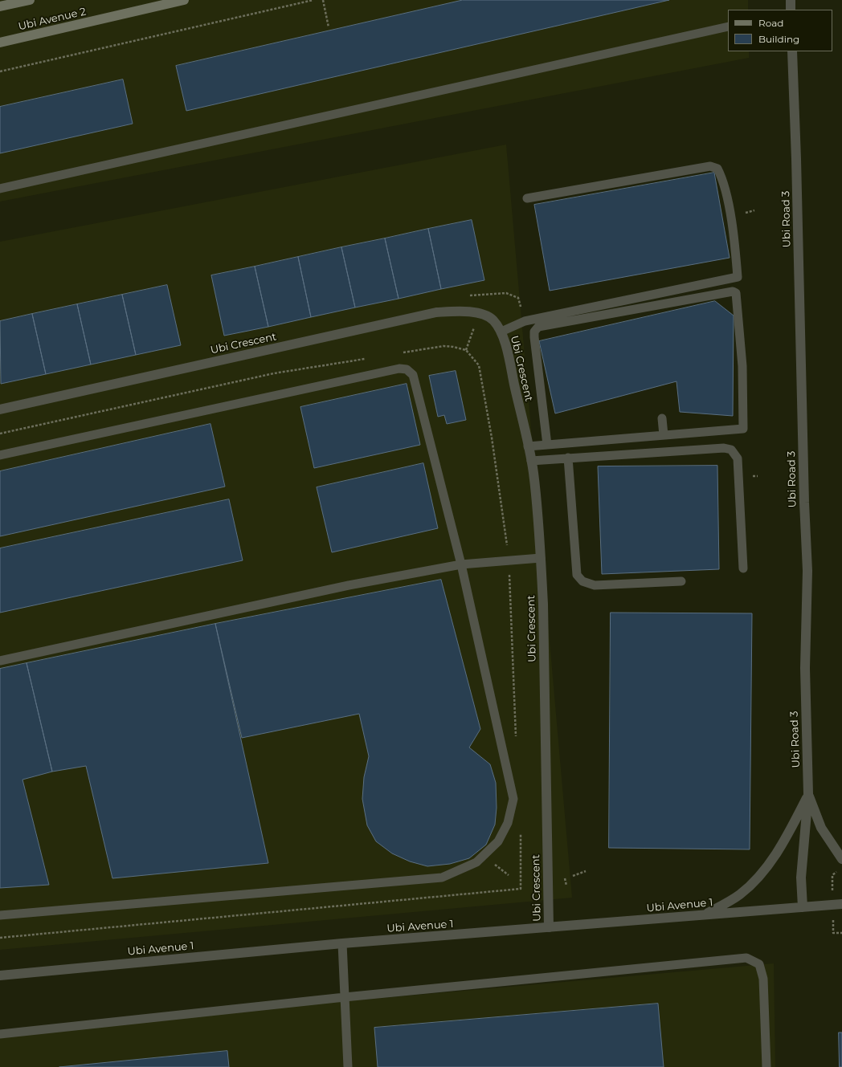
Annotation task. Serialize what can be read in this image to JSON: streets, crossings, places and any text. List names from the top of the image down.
{
  "streets": {
    "main road": ["Ubi Avenue 2"],
    "street": ["Ubi Road 3", "Ubi Crescent", "Ubi Avenue 1"]
  },
  "crossings": [
    ["Ubi Road 3", "Ubi Avenue 1"],
    ["Ubi Crescent", "Ubi Avenue 1"]
  ],
  "legend": ["Road", "Building"]
}
